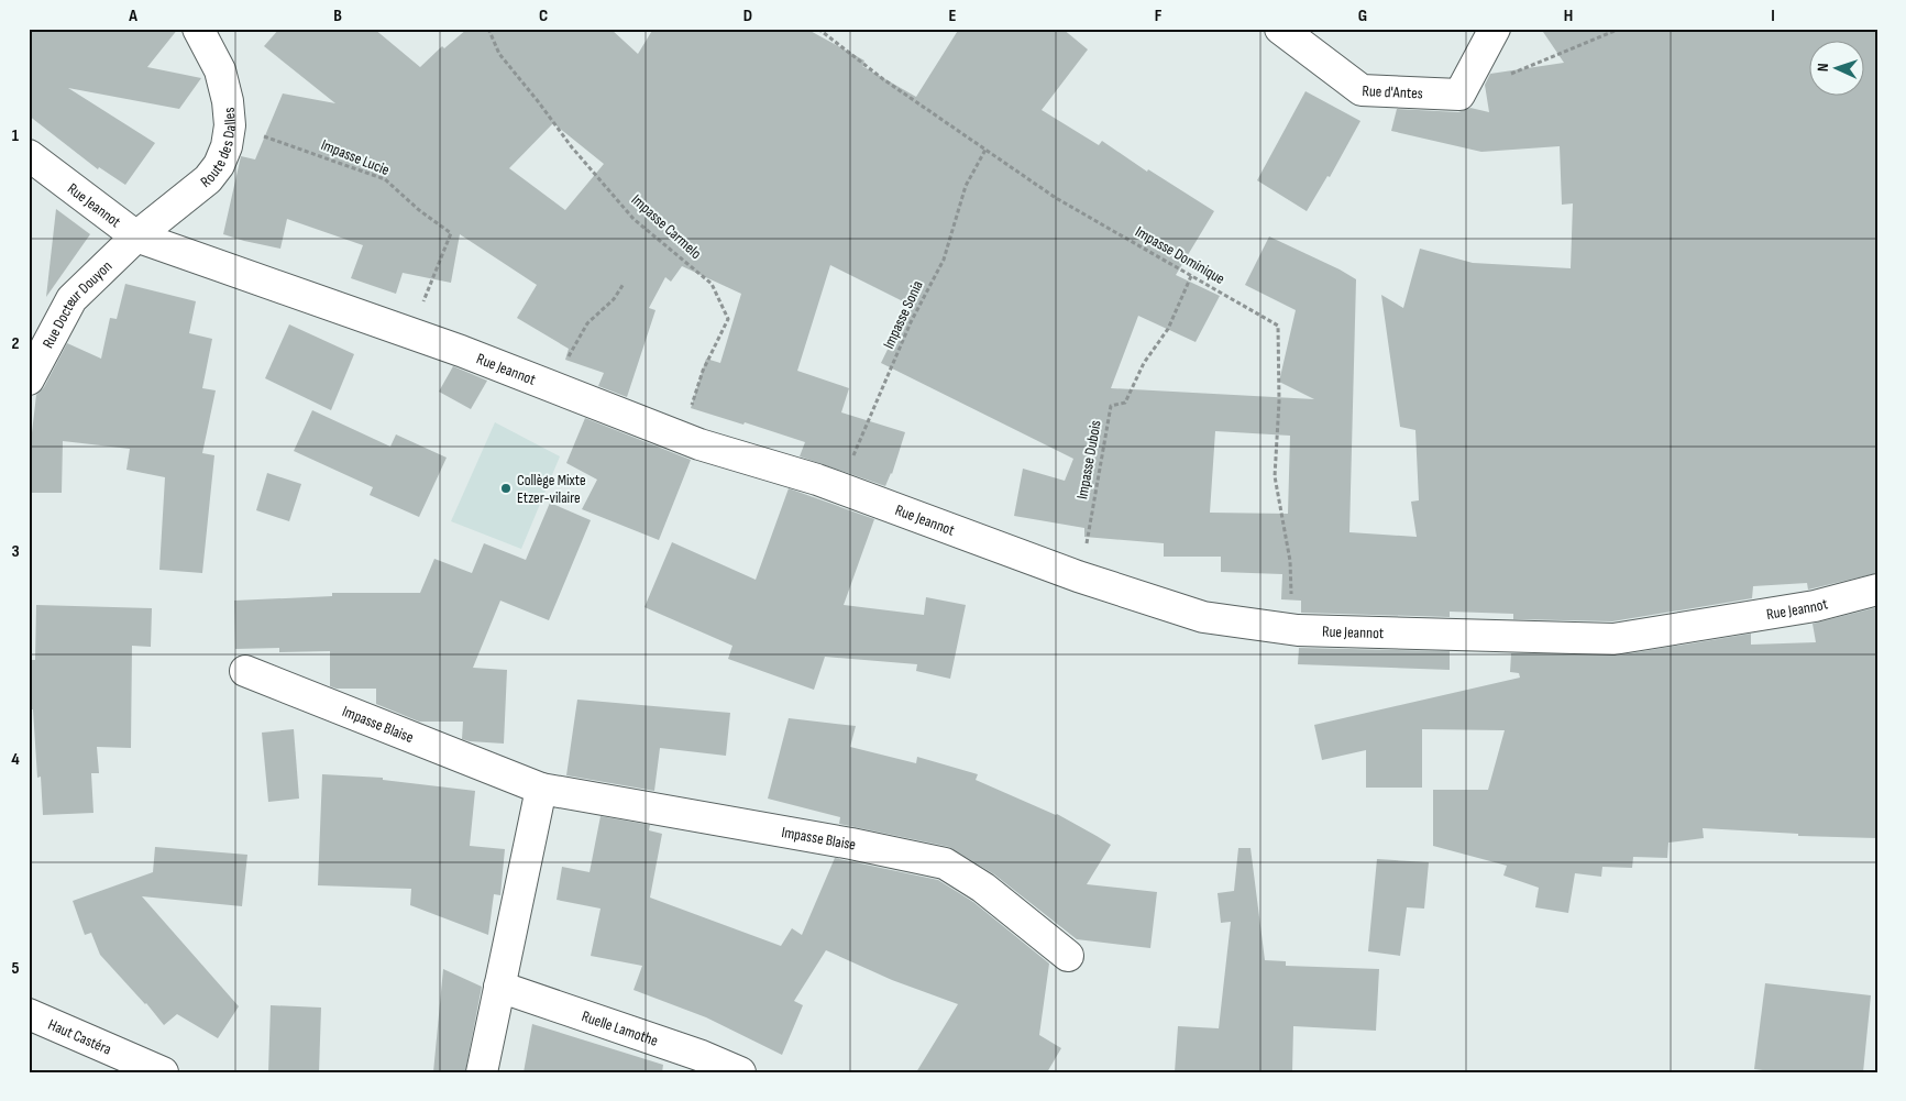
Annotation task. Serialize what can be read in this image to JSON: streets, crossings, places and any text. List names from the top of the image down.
{
  "streets": {
    "street": [
      "Rue d'Antes",
      "Route des Dalles",
      "Rue Jeannot",
      "Rue Docteur Douyon",
      "Impasse Blaise",
      "Ruelle Lamothe",
      "Haut Castéra"
    ],
    "path": [
      "Impasse Lucie",
      "Impasse Carmelo",
      "Impasse Dominique",
      "Impasse Sonia",
      "Impasse Dubois"
    ]
  },
  "crossings": [
    ["Route des Dalles", "Impasse Lucie"],
    ["Route des Dalles", "Rue Jeannot"],
    ["Route des Dalles", "Rue Docteur Douyon"],
    ["Impasse Lucie", "Rue Jeannot"],
    ["Rue Jeannot", "Impasse Carmelo"],
    ["Rue Jeannot", "Impasse Dominique"],
    ["Rue Jeannot", "Rue Docteur Douyon"],
    ["Rue Jeannot", "Impasse Sonia"],
    ["Rue Jeannot", "Impasse Dubois"],
    ["Impasse Dominique", "Impasse Sonia"],
    ["Impasse Dominique", "Impasse Dubois"]
  ],
  "places": ["Collège Mixte Etzer-vilaire"],
  "north": "left",
  "grid": {
    "columns": [
      "A",
      "B",
      "C",
      "D",
      "E",
      "F",
      "G",
      "H",
      "I"
    ],
    "rows": [
      "1",
      "2",
      "3",
      "4",
      "5"
    ]
  }
}
